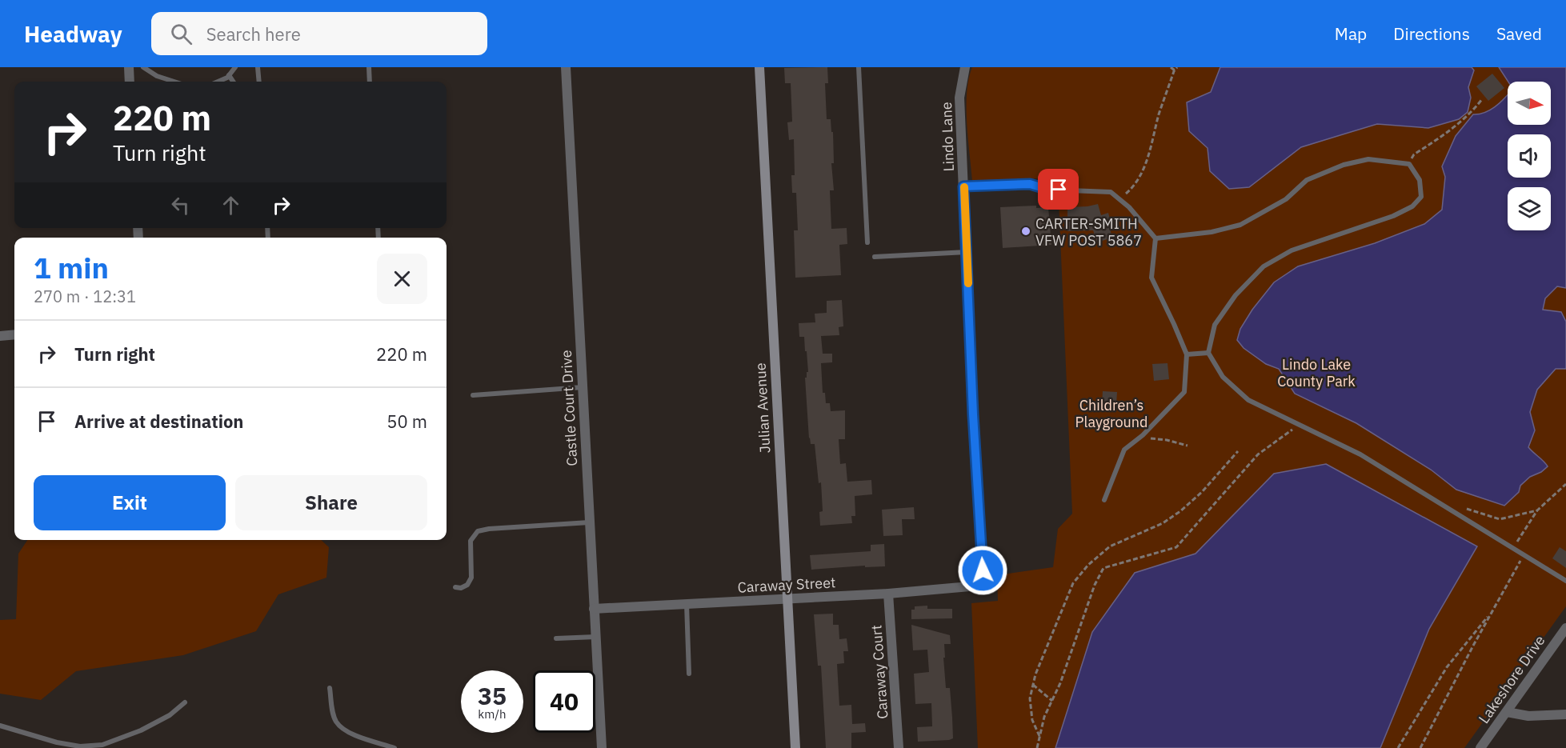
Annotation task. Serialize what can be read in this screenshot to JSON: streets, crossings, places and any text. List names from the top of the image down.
{
  "streets": {
    "main road": ["Julian Avenue"],
    "street": [
      "Lindo Lane",
      "Castle Court Drive",
      "Caraway Street",
      "Caraway Court",
      "Lakeshore Drive"
    ]
  },
  "crossings": [
    ["Lindo Lane", "Caraway Street"],
    ["Castle Court Drive", "Caraway Street"],
    ["Julian Avenue", "Caraway Street"],
    ["Caraway Street", "Caraway Court"]
  ],
  "parks": ["Lindo Lake County Park", "Children’s Playground"],
  "places": ["CARTER-SMITH VFW POST 5867"],
  "north": "right",
  "page": {
    "header": "Headway",
    "search": "Search here",
    "nav": ["Map", "Directions", "Saved"],
    "turn": ["220 m", "Turn right"],
    "heading": ["1 min", "270 m · 12:31"],
    "list": [
      {
        "name": "Turn right",
        "value": "220 m"
      },
      {
        "name": "Arrive at destination",
        "value": "50 m"
      }
    ],
    "buttons": ["Exit", "Share"],
    "speed": "35 km/h",
    "limit": "40"
  }
}
